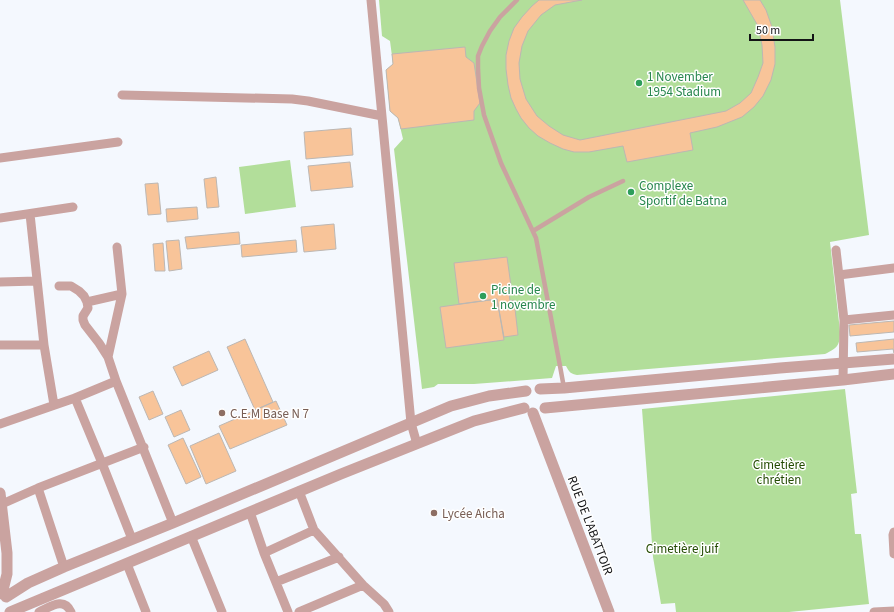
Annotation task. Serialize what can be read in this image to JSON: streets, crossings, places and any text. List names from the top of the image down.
{
  "streets": {
    "street": ["RUE DE L'ABATTOIR"]
  },
  "parks": ["Cimetière chrétien", "Cimetière juif"],
  "places": [
    "1 November 1954 Stadium",
    "Complexe Sportif de Batna",
    "Picine de 1 novembre",
    "C.E.M Base N 7",
    "Lycée Aicha"
  ],
  "scale_bar": "50 m"
}
